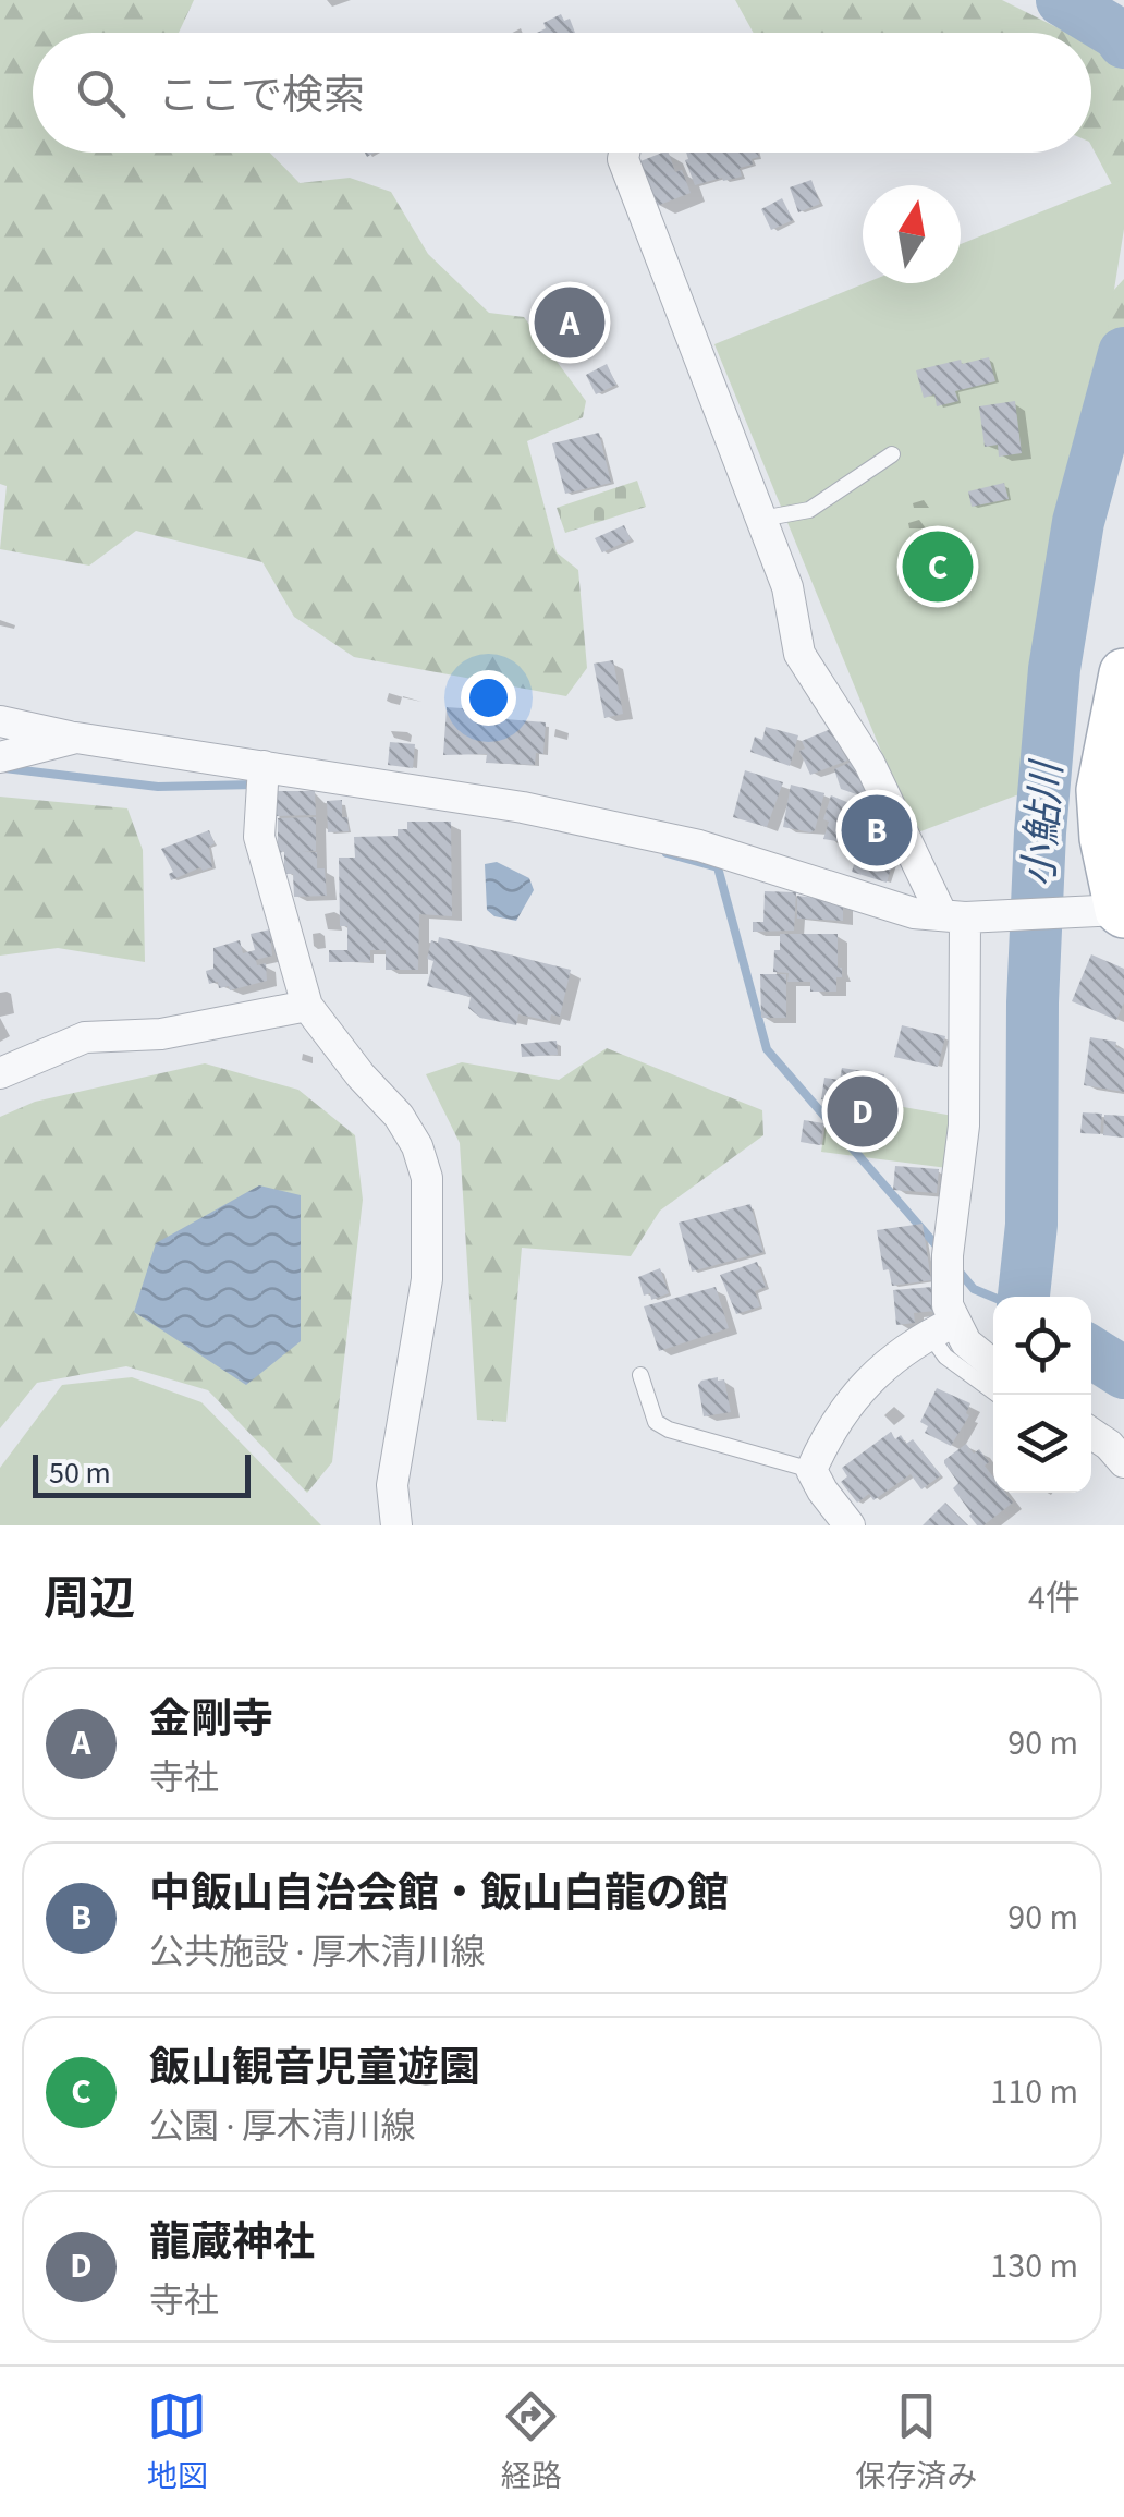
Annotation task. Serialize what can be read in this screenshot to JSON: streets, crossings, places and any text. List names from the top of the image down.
{
  "water": ["小鮎川"],
  "scale_bar": "50 m",
  "north": "top",
  "page": {
    "search": "ここで検索",
    "pins": [
      "A",
      "C",
      "B",
      "D"
    ],
    "scale": "50 m",
    "heading": ["周辺", "4件"],
    "list": [
      {
        "mark": "A",
        "name": "金剛寺",
        "note": "寺社",
        "value": "90 m"
      },
      {
        "mark": "B",
        "name": "中飯山自治会館・飯山白龍の館",
        "note": "公共施設 · 厚木清川線",
        "value": "90 m"
      },
      {
        "mark": "C",
        "name": "飯山観音児童遊園",
        "note": "公園 · 厚木清川線",
        "value": "110 m"
      },
      {
        "mark": "D",
        "name": "龍蔵神社",
        "note": "寺社",
        "value": "130 m"
      }
    ],
    "nav": ["地図", "経路", "保存済み"]
  }
}
